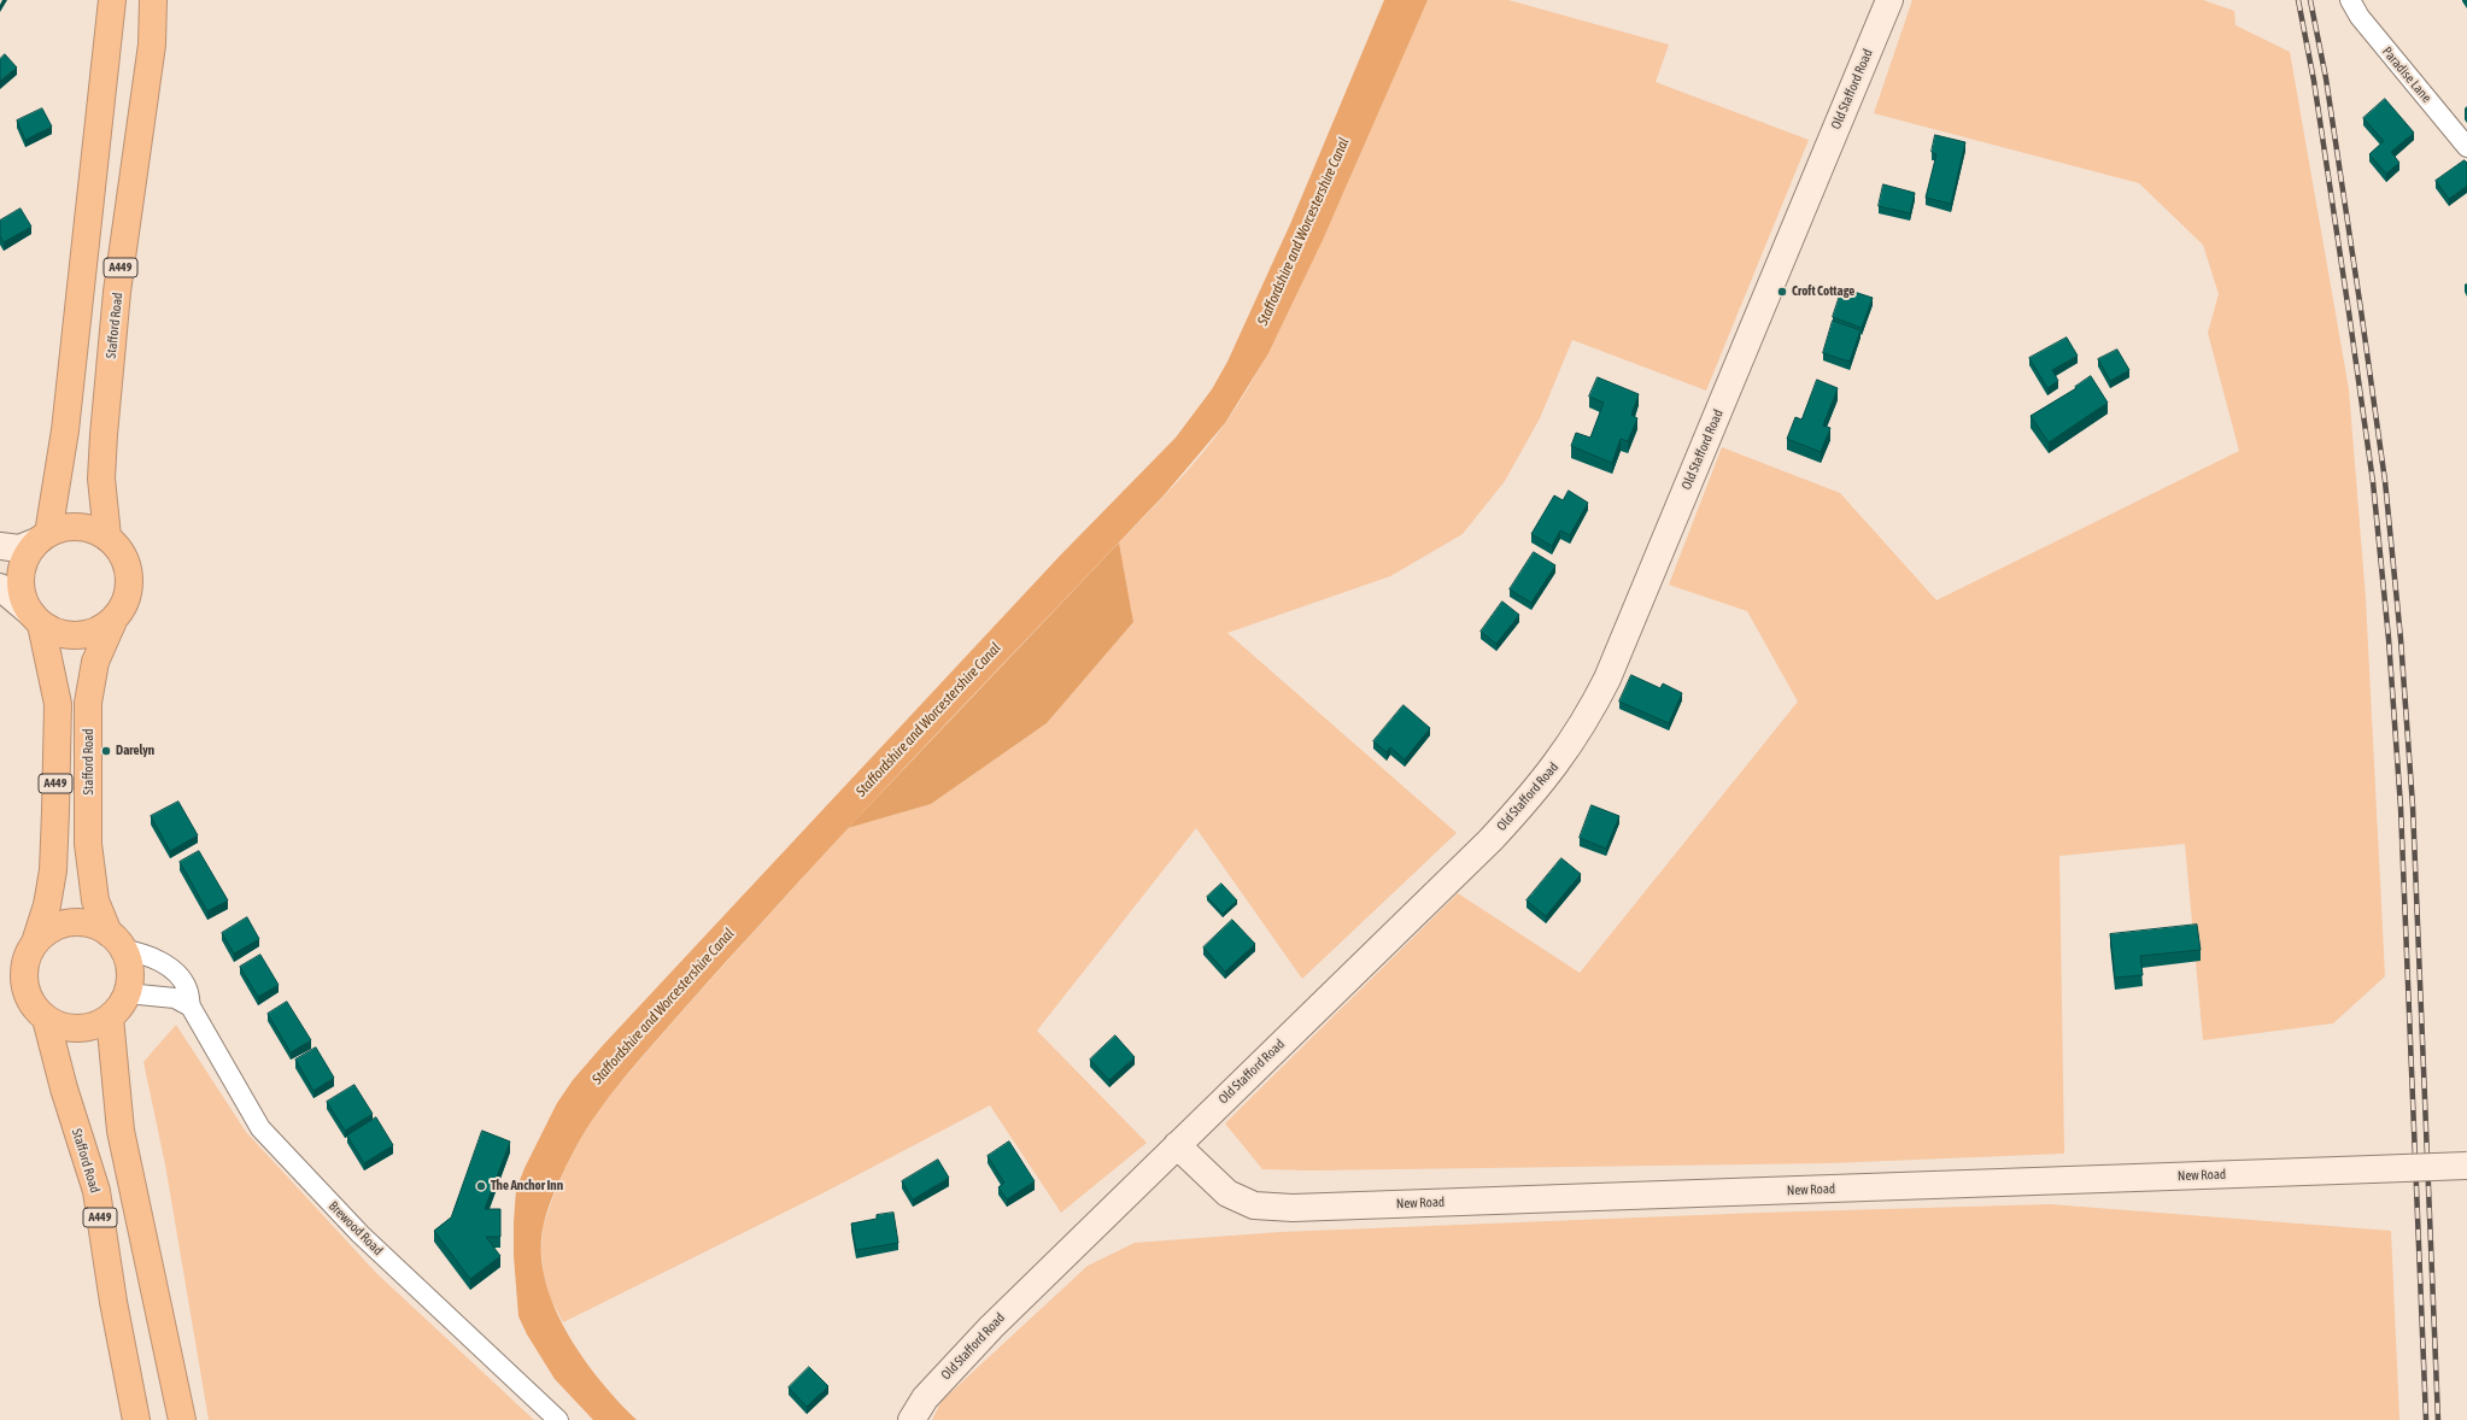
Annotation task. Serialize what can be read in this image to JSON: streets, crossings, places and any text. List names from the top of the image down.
{
  "streets": {
    "highway": ["A449", "Stafford Road"],
    "street": [
      "Paradise Lane",
      "Old Stafford Road",
      "New Road",
      "Brewood Road"
    ]
  },
  "crossings": [
    ["Old Stafford Road", "New Road"],
    ["A449", "Stafford Road"],
    ["A449", "Brewood Road"],
    ["Stafford Road", "Brewood Road"]
  ],
  "water": ["Staffordshire and Worcestershire Canal"],
  "places": ["Croft Cottage", "Darelyn", "The Anchor Inn"]
}
